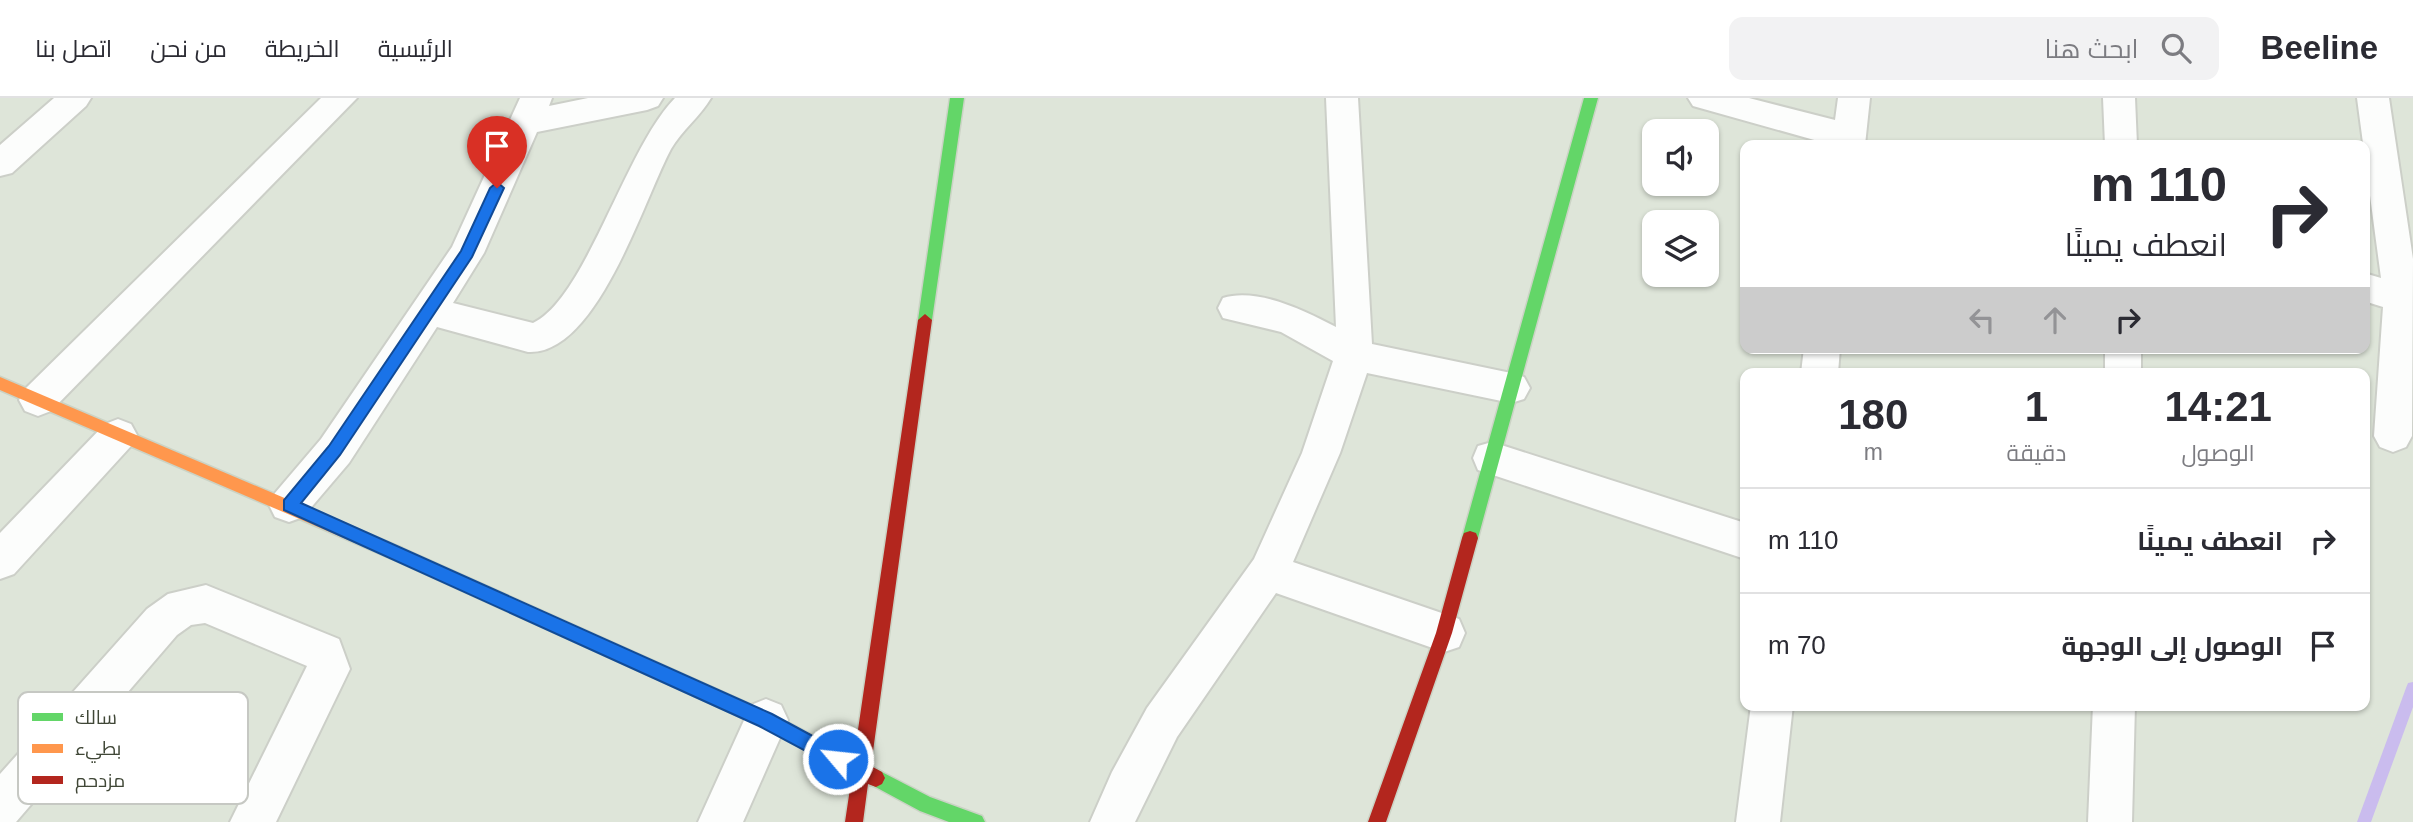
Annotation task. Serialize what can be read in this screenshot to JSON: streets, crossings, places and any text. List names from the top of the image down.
{
  "legend": ["سالك", "بطيء", "مزدحم"],
  "page": {
    "header": "Beeline",
    "search": "ابحث هنا",
    "nav": [
      "الرئيسية",
      "الخريطة",
      "من نحن",
      "اتصل بنا"
    ],
    "turn": ["110 m", "انعطف يمينًا"],
    "eta": [
      "14:21",
      "الوصول",
      "1",
      "دقيقة",
      "180",
      "m"
    ],
    "list": [
      {
        "name": "انعطف يمينًا",
        "value": "110 m"
      },
      {
        "name": "الوصول إلى الوجهة",
        "value": "70 m"
      }
    ]
  }
}
